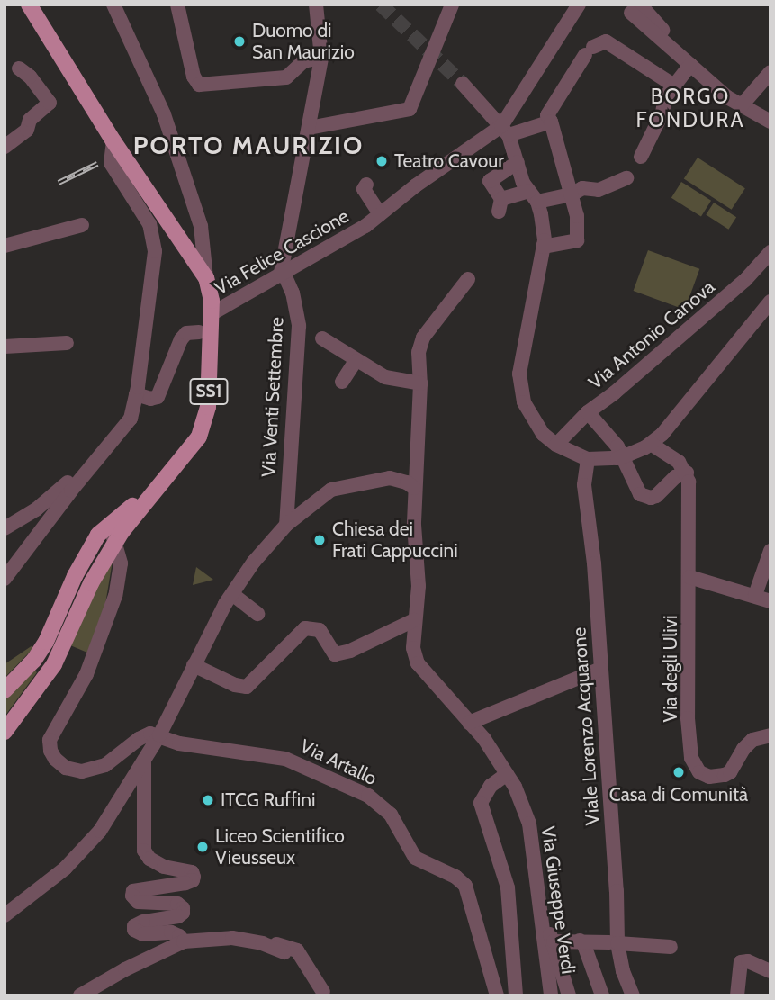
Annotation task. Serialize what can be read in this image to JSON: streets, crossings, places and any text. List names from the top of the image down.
{
  "streets": {
    "main road": ["SS1"],
    "street": [
      "Via Felice Cascione",
      "Via Antonio Canova",
      "Via Venti Settembre",
      "Via degli Ulivi",
      "Viale Lorenzo Acquarone",
      "Via Artallo",
      "Via Giuseppe Verdi"
    ]
  },
  "crossings": [
    ["Via Felice Cascione", "SS1"],
    ["Via Felice Cascione", "Via Venti Settembre"]
  ],
  "districts": ["BORGO FONDURA", "PORTO MAURIZIO"],
  "places": [
    "Duomo di San Maurizio",
    "Teatro Cavour",
    "Chiesa dei Frati Cappuccini",
    "Casa di Comunità",
    "ITCG Ruffini",
    "Liceo Scientifico Vieusseux"
  ]
}
